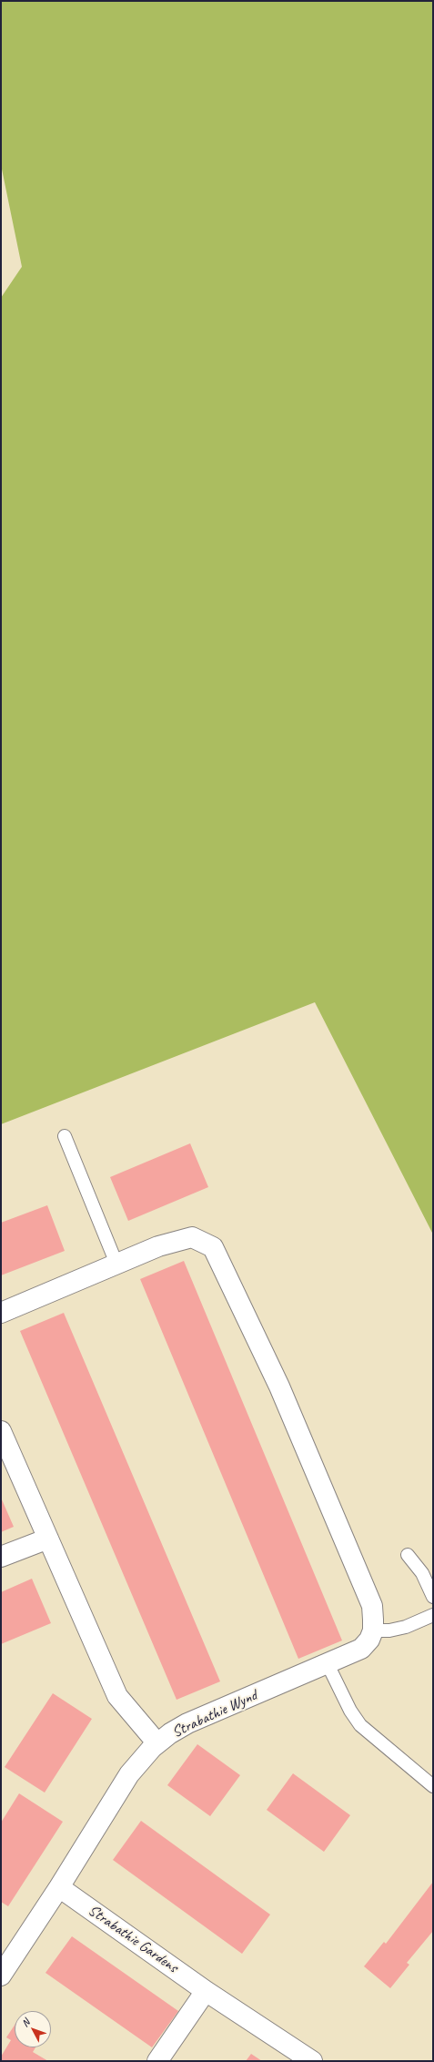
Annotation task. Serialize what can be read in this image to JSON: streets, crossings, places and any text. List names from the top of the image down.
{
  "streets": {
    "street": ["Strabathie Wynd", "Strabathie Gardens"]
  },
  "crossings": [
    ["Strabathie Wynd", "Strabathie Gardens"]
  ],
  "north": "top left"
}
